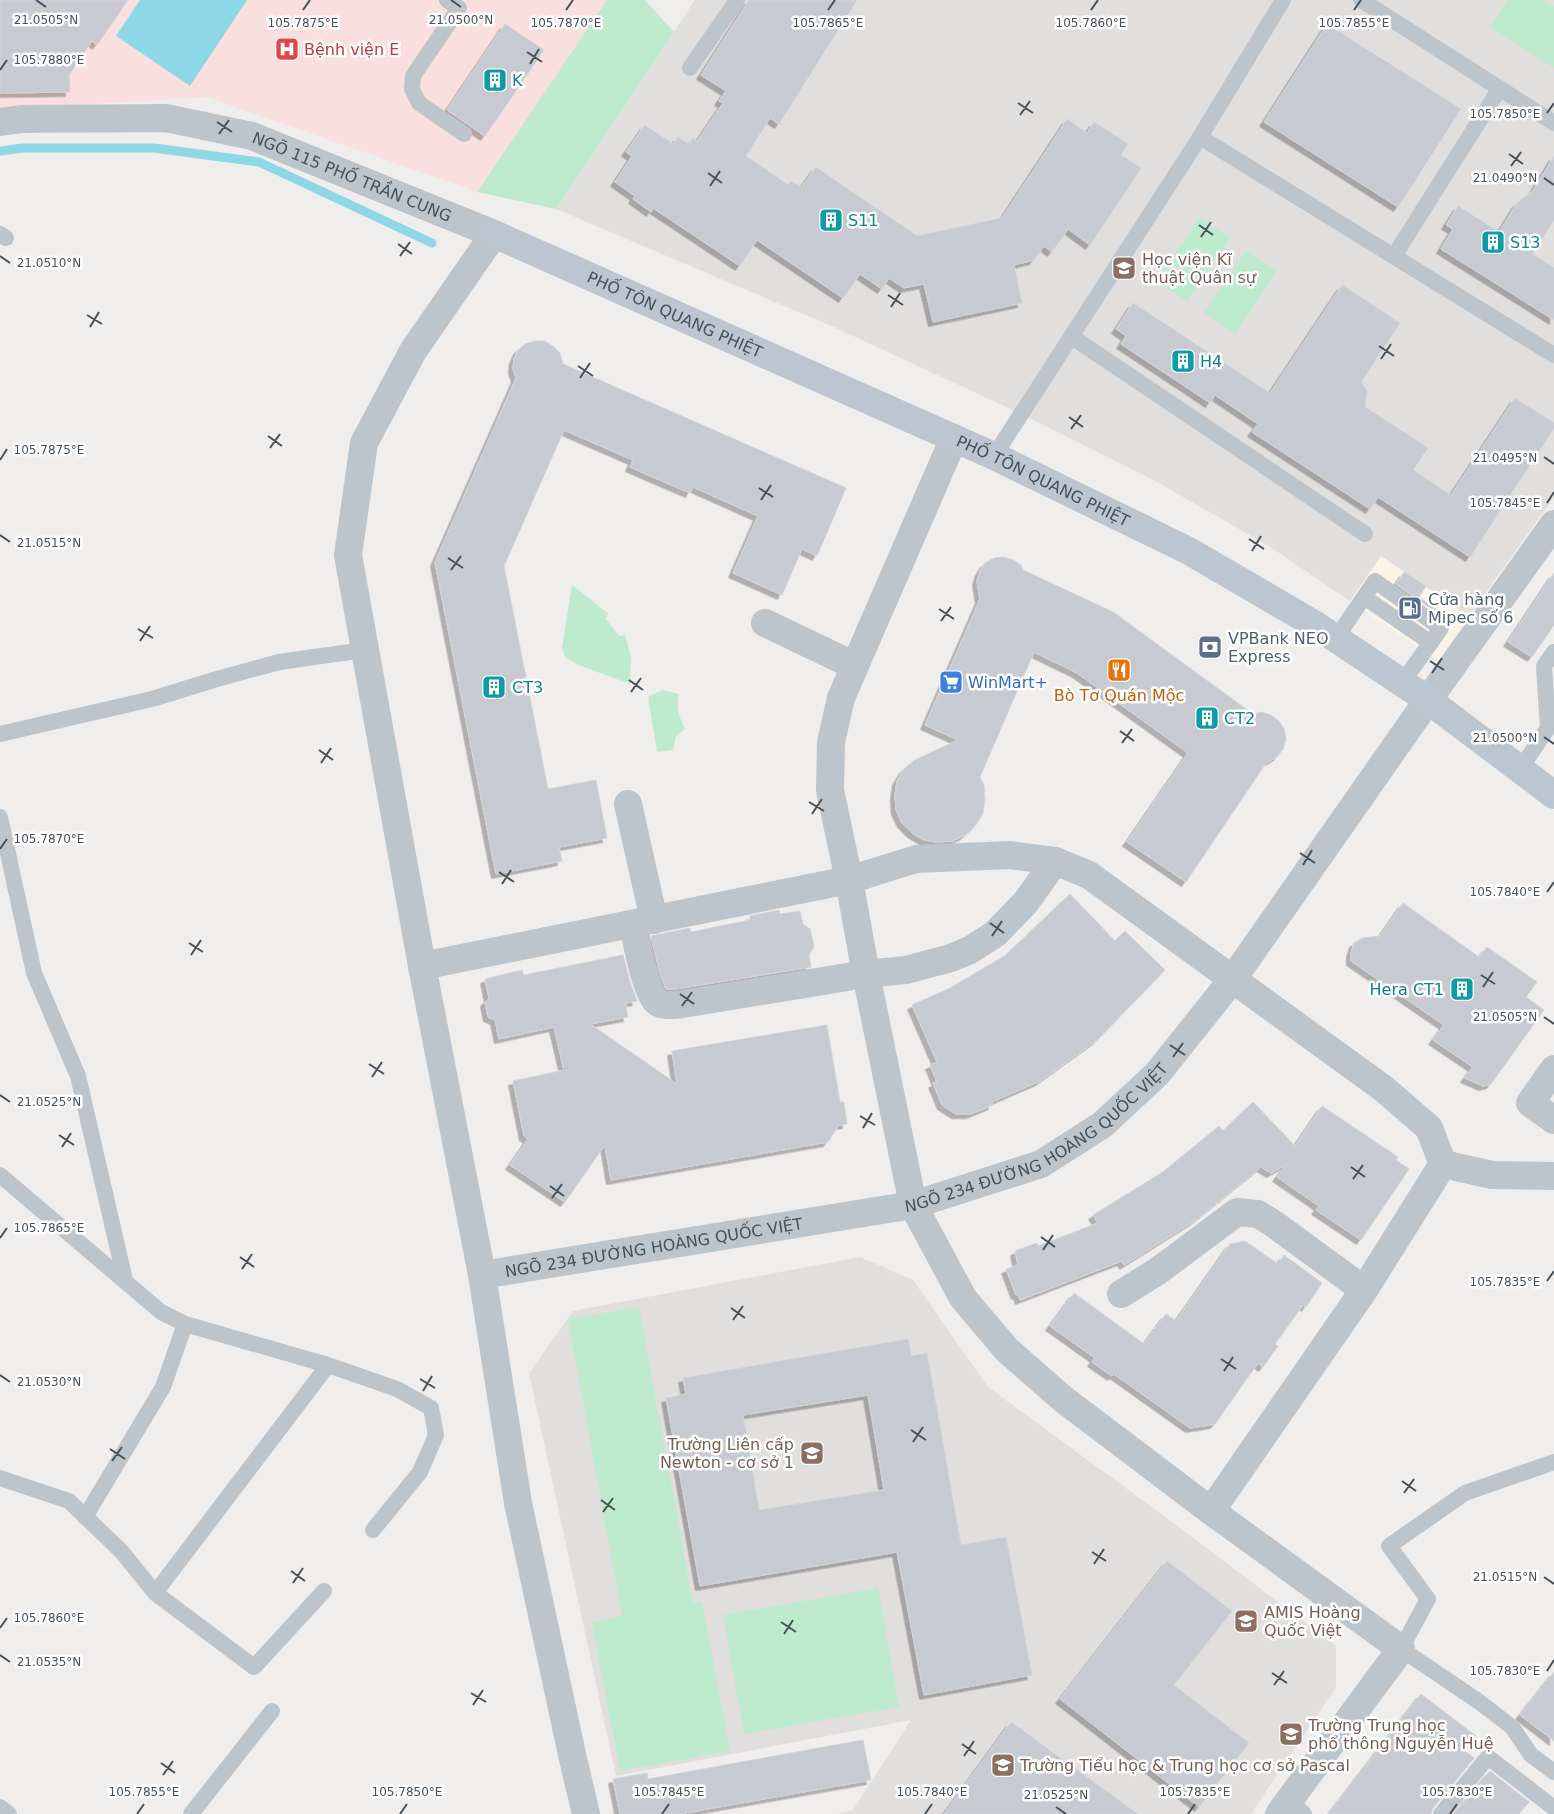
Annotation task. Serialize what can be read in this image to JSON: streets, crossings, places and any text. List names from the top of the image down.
{
  "streets": {
    "street": ["NGÕ 115 PHỐ TRẦN CUNG", "PHỐ TÔN QUANG PHIỆT", "NGÕ 234 ĐƯỜNG HOÀNG QUỐC VIỆT"]
  },
  "crossings": [
    ["NGÕ 115 PHỐ TRẦN CUNG", "PHỐ TÔN QUANG PHIỆT"],
    ["PHỐ TÔN QUANG PHIỆT", "NGÕ 234 ĐƯỜNG HOÀNG QUỐC VIỆT"]
  ],
  "places": {
    "hospital": ["Bệnh viện E"],
    "building": [
      "K",
      "S11",
      "S13",
      "H4",
      "CT3",
      "CT2",
      "Hera CT1"
    ],
    "school or university": [
      "Học viện Kĩ thuật Quân sự",
      "Trường Liên cấp Newton - cơ sở 1",
      "AMIS Hoàng Quốc Việt",
      "Trường Trung học phổ thông Nguyễn Huệ",
      "Trường Tiểu học & Trung học cơ sở Pascal"
    ],
    "fuel station": ["Cửa hàng Mipec số 6"],
    "bank": ["VPBank NEO Express"],
    "restaurant": ["Bò Tơ Quán Mộc"],
    "supermarket": ["WinMart+"]
  },
  "coordinates": [
    "21.0505°N",
    "21.0500°N",
    "105.7875°E",
    "105.7870°E",
    "105.7865°E",
    "105.7860°E",
    "105.7855°E",
    "105.7880°E",
    "105.7850°E",
    "21.0490°N",
    "21.0510°N",
    "21.0495°N",
    "105.7845°E",
    "21.0515°N",
    "105.7840°E",
    "21.0525°N",
    "105.7835°E",
    "21.0530°N",
    "21.0535°N",
    "105.7830°E"
  ]
}
